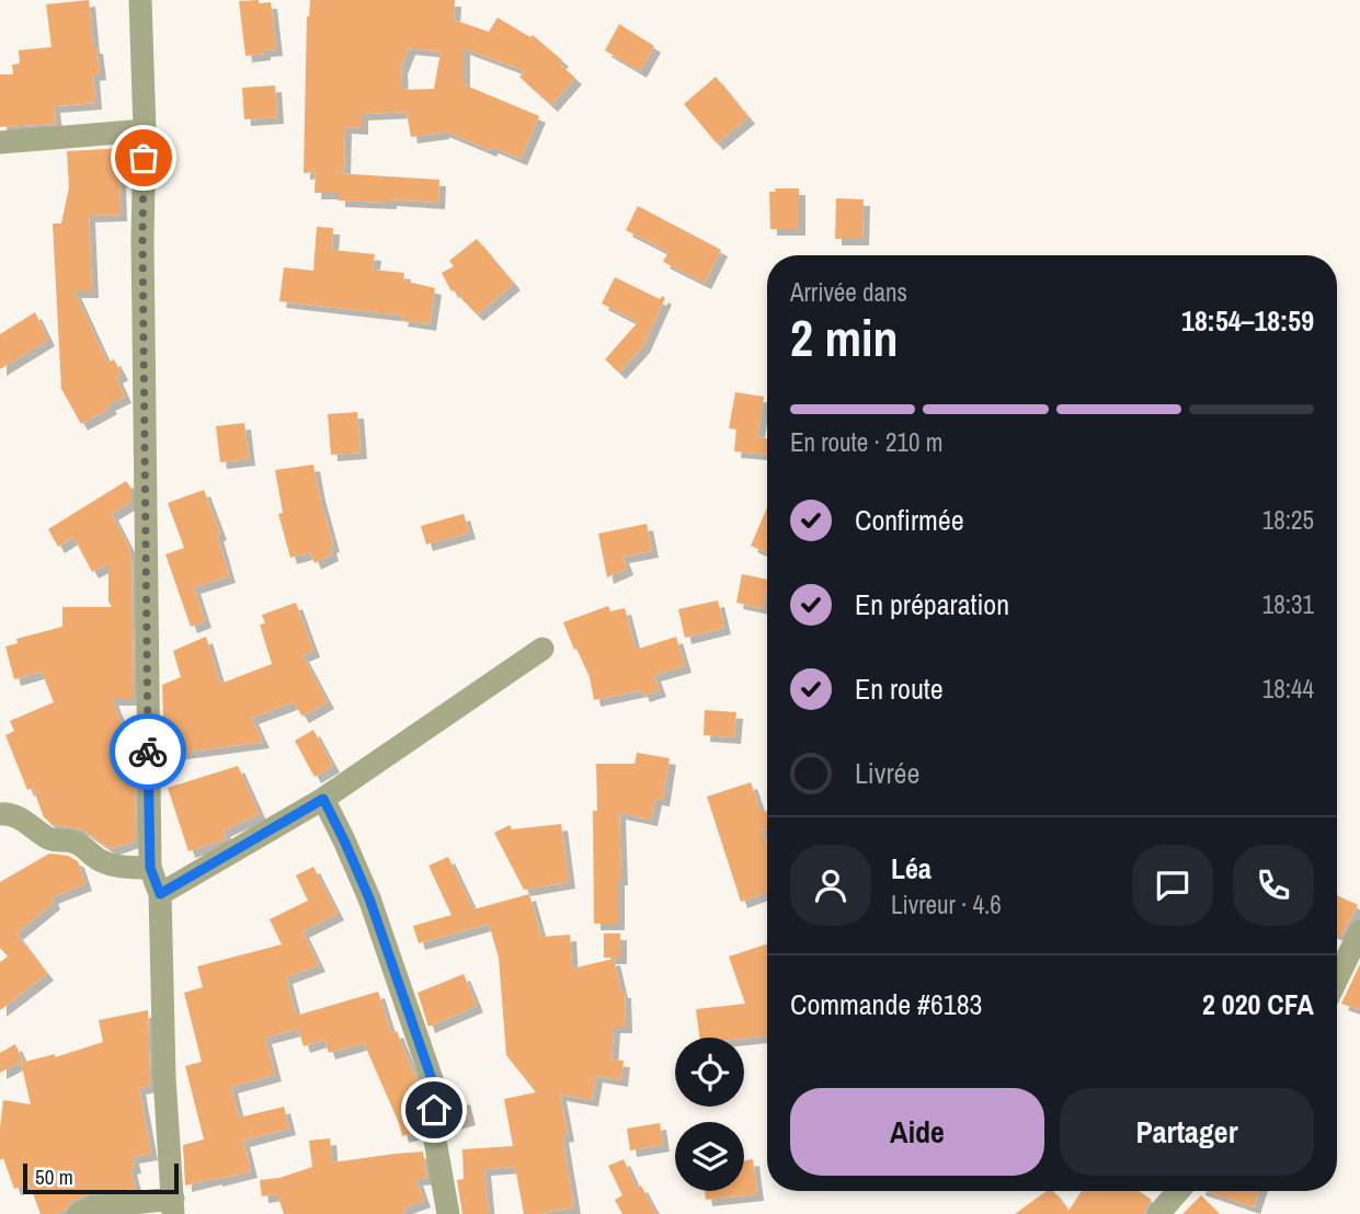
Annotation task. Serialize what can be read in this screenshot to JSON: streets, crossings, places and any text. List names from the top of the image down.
{
  "scale_bar": "50 m",
  "page": {
    "heading": ["2 min", "Arrivée dans", "18:54–18:59"],
    "panel": [
      "Léa",
      "Livreur · 4.6",
      "Commande #6183",
      "2 020 CFA"
    ],
    "bar": "En route · 210 m",
    "list": [
      ["Confirmée", "18:25"],
      ["En préparation", "18:31"],
      ["En route", "18:44"],
      "Livrée"
    ],
    "buttons": ["Aide", "Partager"],
    "scale": "50 m"
  }
}
